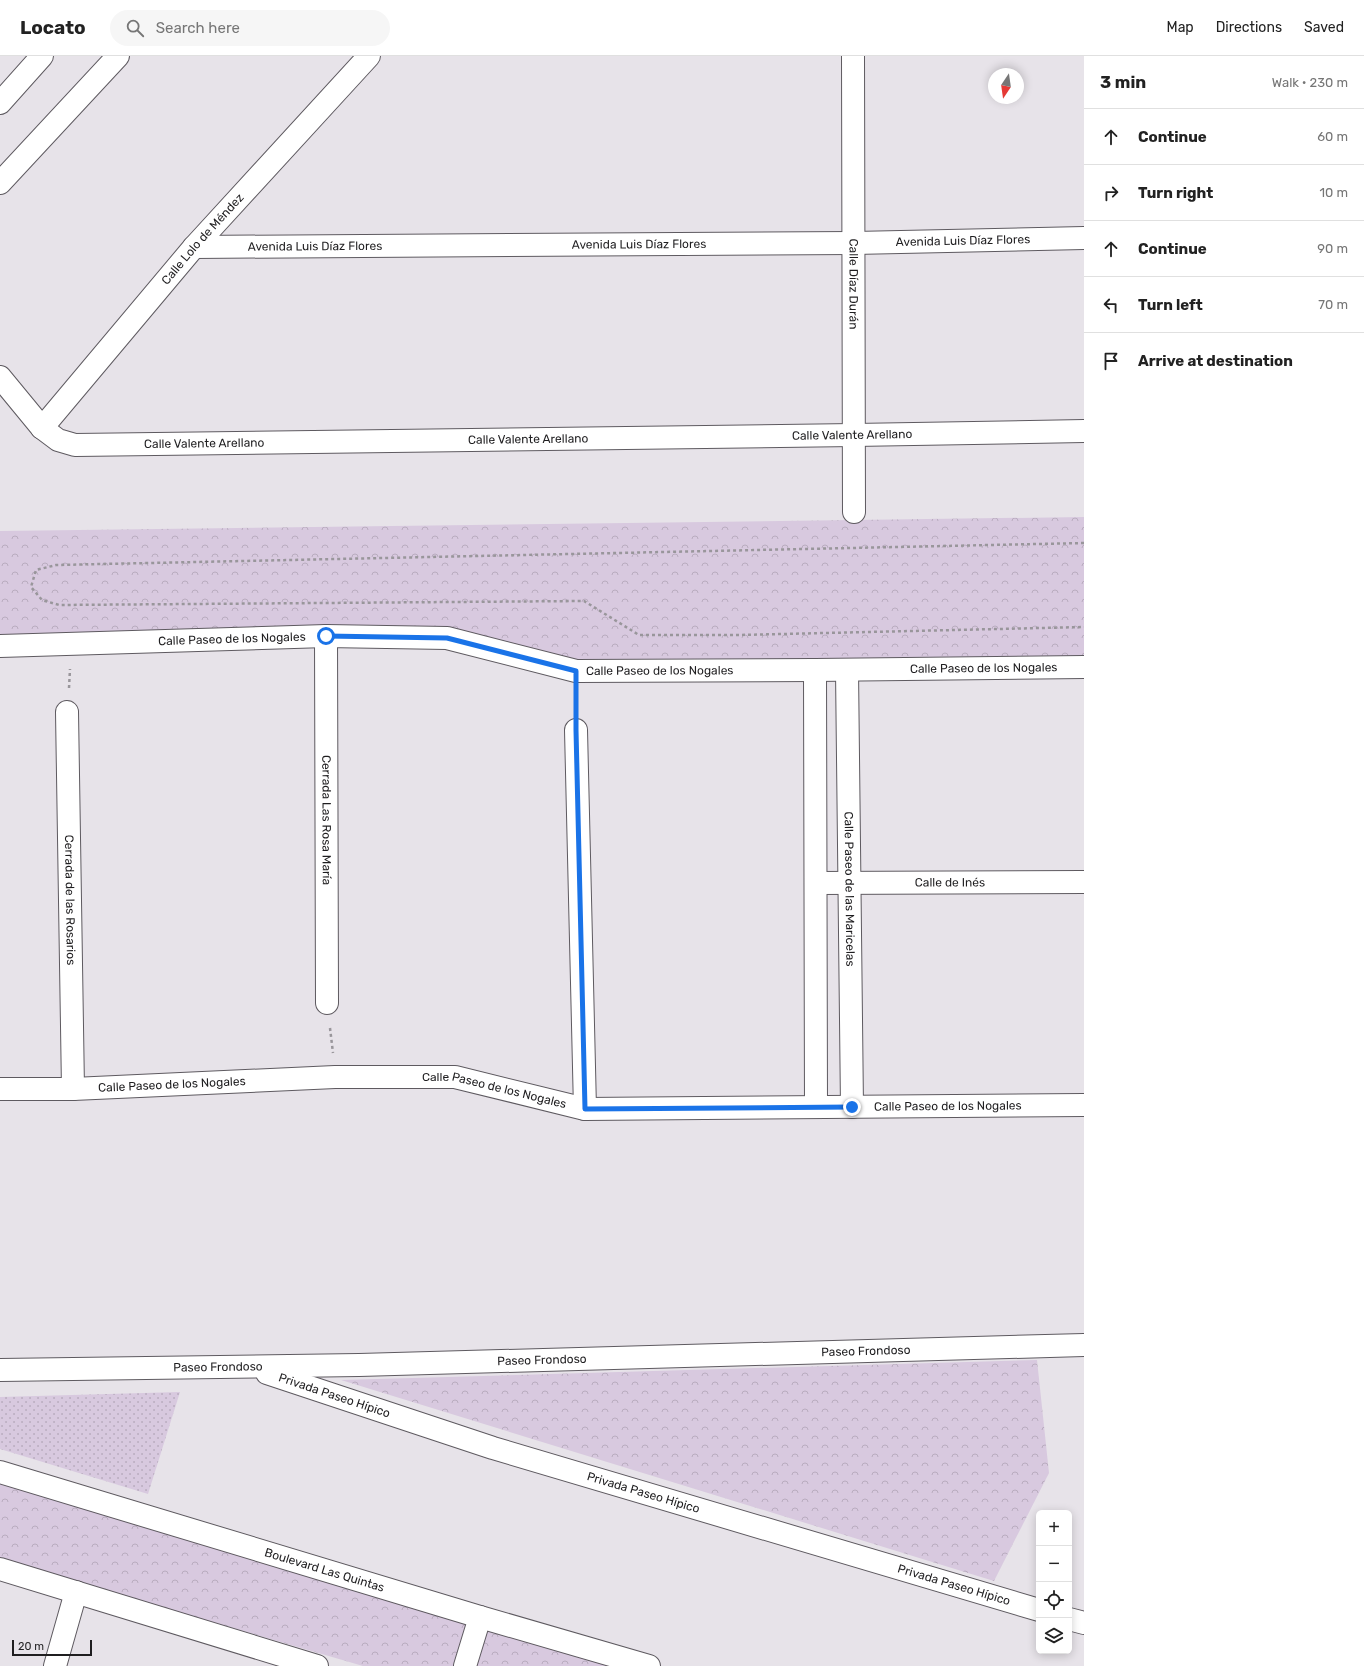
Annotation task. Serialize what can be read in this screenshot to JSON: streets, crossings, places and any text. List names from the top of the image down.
{
  "streets": {
    "street": [
      "Calle Lolo de Méndez",
      "Avenida Luis Díaz Flores",
      "Calle Díaz Durán",
      "Calle Valente Arellano",
      "Calle Paseo de los Nogales",
      "Cerrada Las Rosa María",
      "Calle de Inés",
      "Calle Paseo de las Maricelas",
      "Cerrada de las Rosarios",
      "Paseo Frondoso",
      "Privada Paseo Hípico",
      "Boulevard Las Quintas"
    ]
  },
  "crossings": [
    ["Calle Lolo de Méndez", "Avenida Luis Díaz Flores"],
    ["Calle Lolo de Méndez", "Calle Valente Arellano"],
    ["Avenida Luis Díaz Flores", "Calle Díaz Durán"],
    ["Calle Díaz Durán", "Calle Valente Arellano"],
    ["Calle Paseo de los Nogales", "Cerrada Las Rosa María"],
    ["Calle Paseo de los Nogales", "Calle Paseo de las Maricelas"],
    ["Calle Paseo de los Nogales", "Cerrada de las Rosarios"],
    ["Calle de Inés", "Calle Paseo de las Maricelas"],
    ["Paseo Frondoso", "Privada Paseo Hípico"]
  ],
  "scale_bar": "20 m",
  "north": "bottom",
  "page": {
    "header": "Locato",
    "search": "Search here",
    "nav": ["Map", "Directions", "Saved"],
    "heading": ["3 min", "Walk · 230 m"],
    "list": [
      ["Continue", "60 m"],
      ["Turn right", "10 m"],
      ["Continue", "90 m"],
      ["Turn left", "70 m"],
      "Arrive at destination"
    ],
    "map_buttons": ["+", "−"],
    "scale": "20 m"
  }
}
